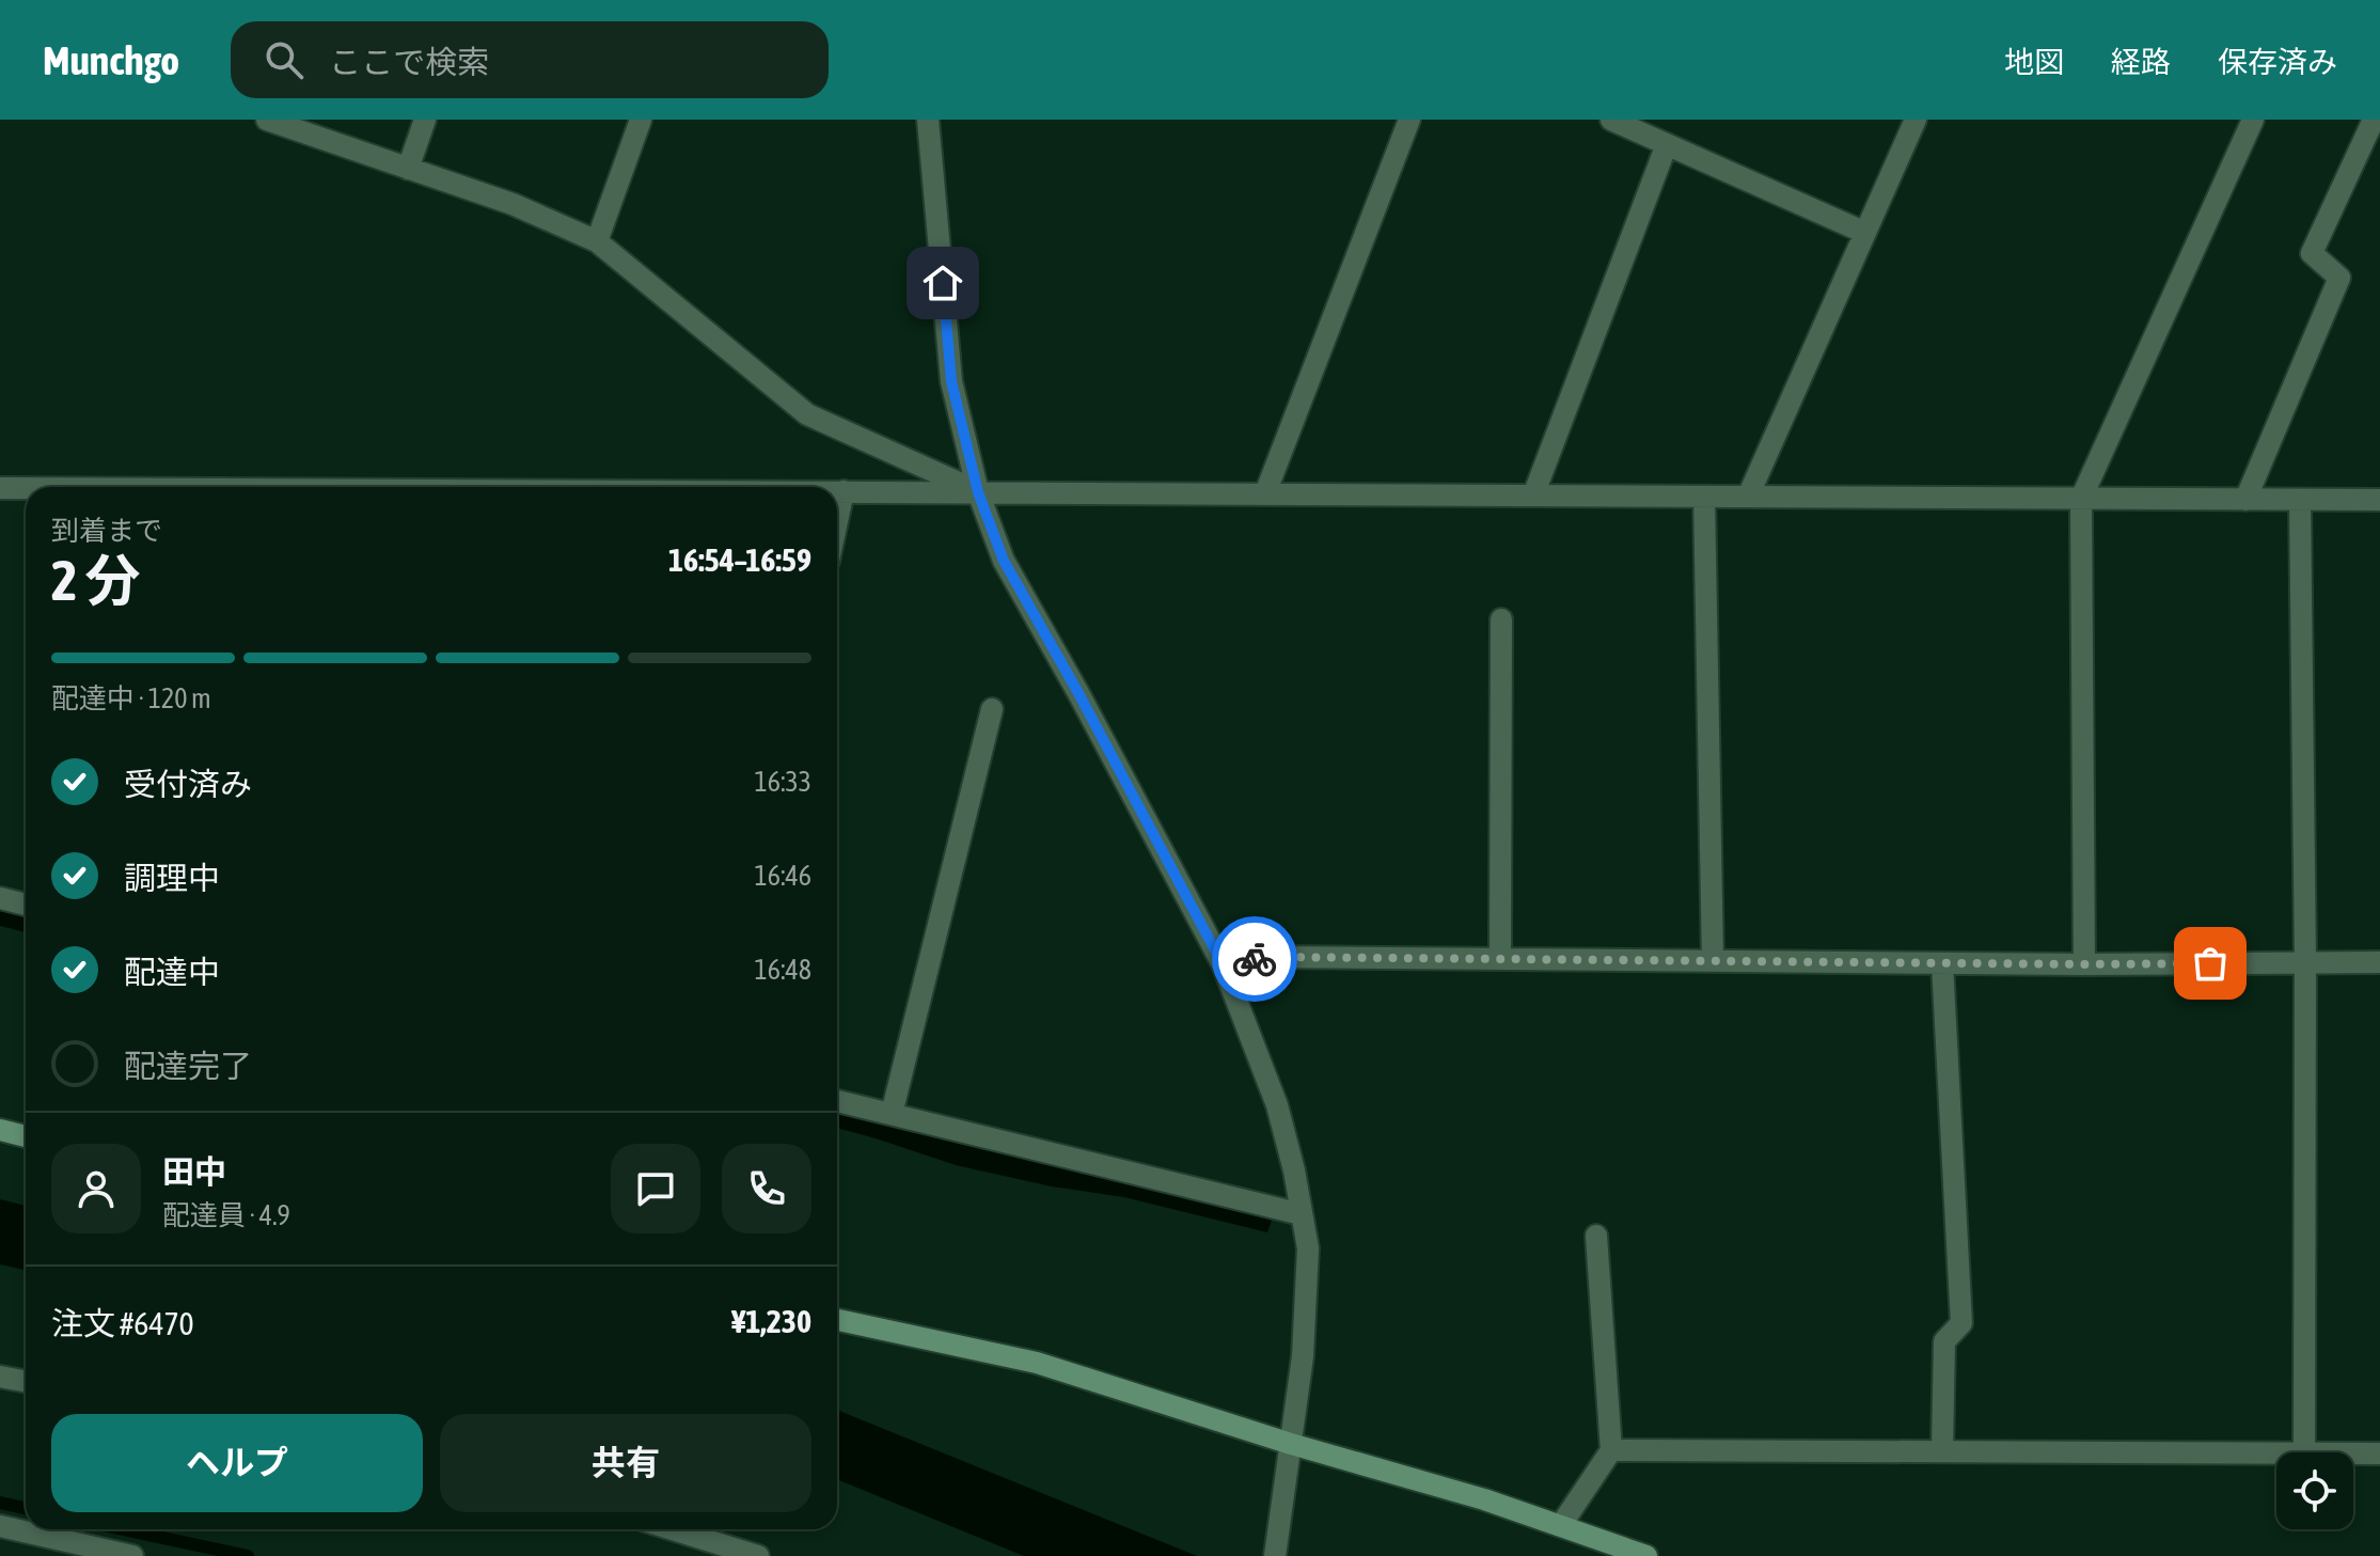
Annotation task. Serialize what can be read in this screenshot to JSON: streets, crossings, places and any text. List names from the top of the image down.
{
  "page": {
    "header": "Munchgo",
    "search": "ここで検索",
    "nav": ["地図", "経路", "保存済み"],
    "heading": ["2 分", "到着まで", "16:54–16:59"],
    "panel": [
      "田中",
      "配達員 · 4.9",
      "注文 #6470",
      "¥1,230"
    ],
    "bar": "配達中 · 120 m",
    "list": [
      ["受付済み", "16:33"],
      ["調理中", "16:46"],
      ["配達中", "16:48"],
      "配達完了"
    ],
    "buttons": ["ヘルプ", "共有"]
  }
}
